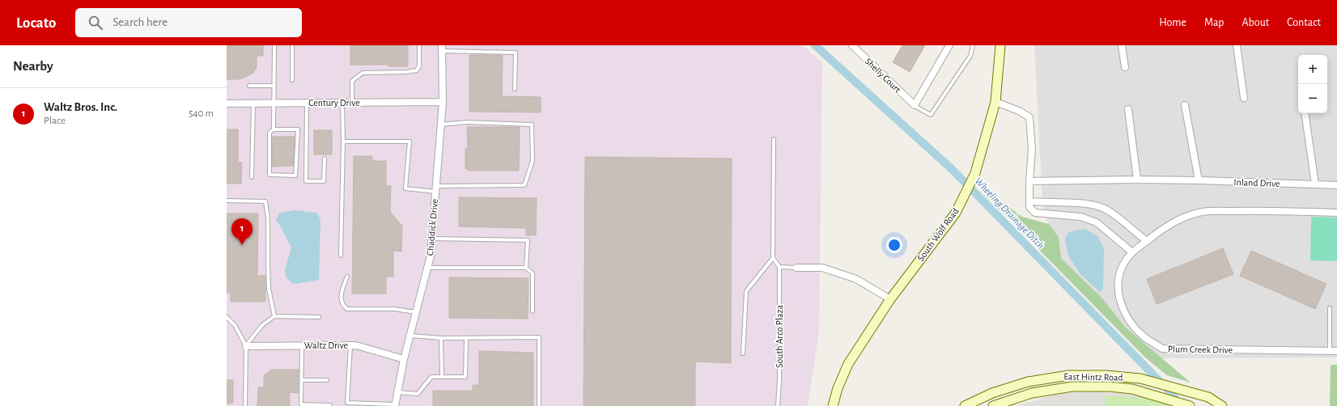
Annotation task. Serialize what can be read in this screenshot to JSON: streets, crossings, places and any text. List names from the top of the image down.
{
  "streets": {
    "main road": ["South Wolf Road", "East Hintz Road"],
    "street": [
      "Shelly Court",
      "Century Drive",
      "Inland Drive",
      "Chaddick Drive",
      "Waltz Drive",
      "Plum Creek Drive"
    ],
    "lane": ["South Arco Plaza"]
  },
  "crossings": [
    ["Century Drive", "Chaddick Drive"],
    ["Chaddick Drive", "Waltz Drive"]
  ],
  "water": ["Wheeling Drainage Ditch"],
  "page": {
    "header": "Locato",
    "search": "Search here",
    "nav": [
      "Home",
      "Map",
      "About",
      "Contact"
    ],
    "heading": "Nearby",
    "map_buttons": ["+", "−"],
    "list": [
      {
        "mark": "1",
        "name": "Waltz Bros. Inc.",
        "note": "Place",
        "value": "540 m"
      }
    ],
    "pins": "1"
  }
}
